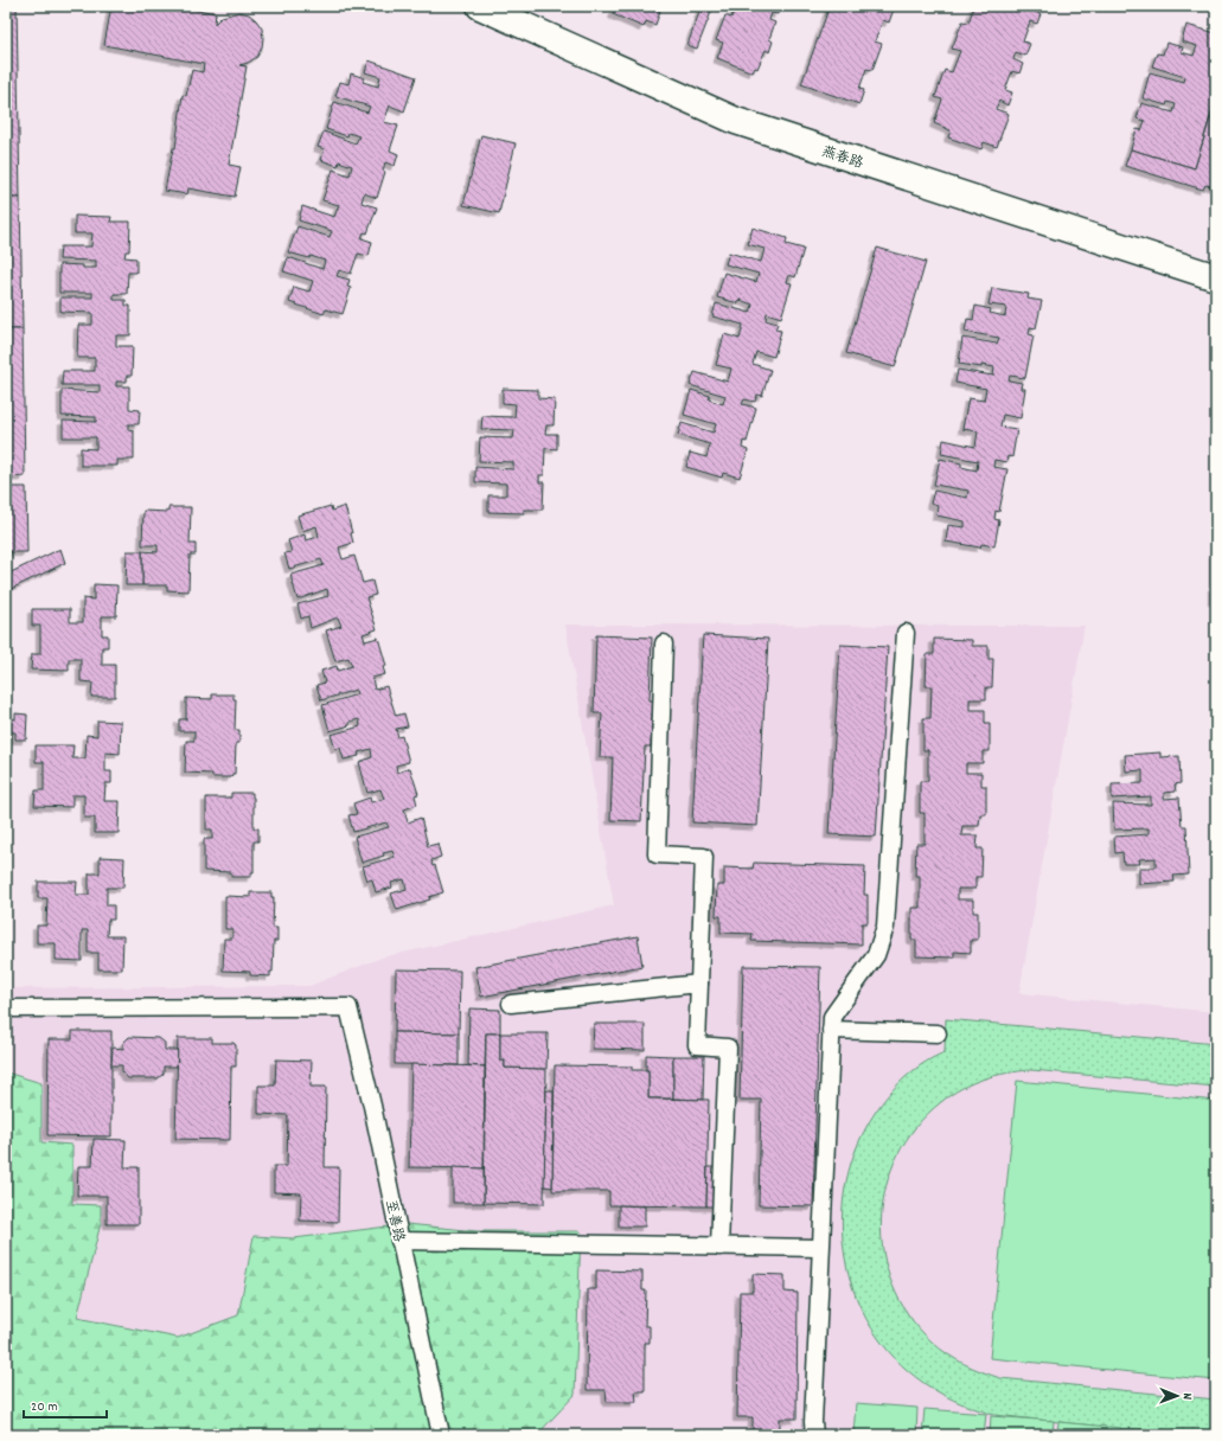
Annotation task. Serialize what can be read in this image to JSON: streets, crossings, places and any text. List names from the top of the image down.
{
  "streets": {
    "street": ["燕春路"],
    "lane": ["至善路"]
  },
  "scale_bar": "20 m",
  "north": "right"
}
